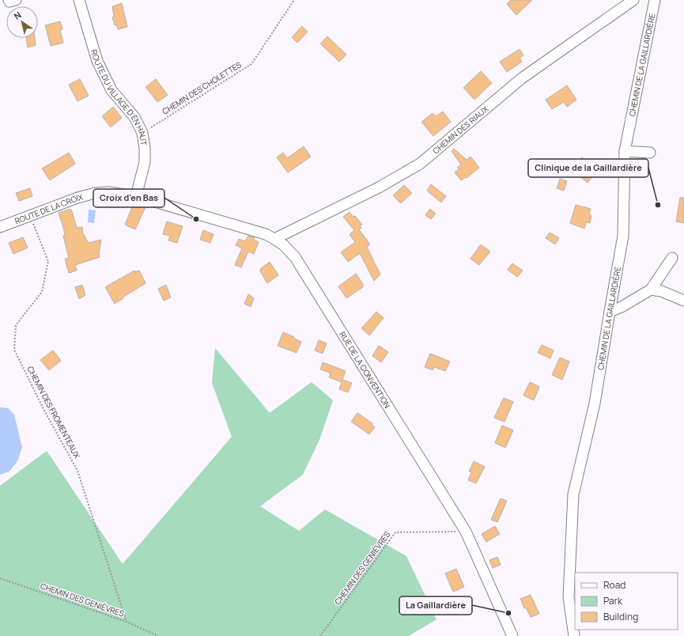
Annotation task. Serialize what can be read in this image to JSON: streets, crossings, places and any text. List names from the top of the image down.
{
  "streets": {
    "street": [
      "CHEMIN DE LA GAILLARDIÈRE",
      "ROUTE DU VILLAGE D'EN HAUT",
      "CHEMIN DES RIAUX",
      "ROUTE DE LA CROIX",
      "RUE DE LA CONVENTION"
    ],
    "path": ["CHEMIN DES CHOLETTES", "CHEMIN DES FROMENTEAUX", "CHEMIN DES GENIÈVRES"]
  },
  "crossings": [
    ["CHEMIN DES CHOLETTES", "ROUTE DU VILLAGE D'EN HAUT"],
    ["ROUTE DU VILLAGE D'EN HAUT", "ROUTE DE LA CROIX"],
    ["ROUTE DU VILLAGE D'EN HAUT", "RUE DE LA CONVENTION"],
    ["CHEMIN DES RIAUX", "RUE DE LA CONVENTION"],
    ["ROUTE DE LA CROIX", "RUE DE LA CONVENTION"],
    ["ROUTE DE LA CROIX", "CHEMIN DES FROMENTEAUX"],
    ["RUE DE LA CONVENTION", "CHEMIN DES GENIÈVRES"],
    ["CHEMIN DES FROMENTEAUX", "CHEMIN DES GENIÈVRES"]
  ],
  "places": ["Clinique de la Gaillardière", "Croix d'en Bas", "La Gaillardière"],
  "legend": ["Road", "Park", "Building"],
  "north": "top left"
}
